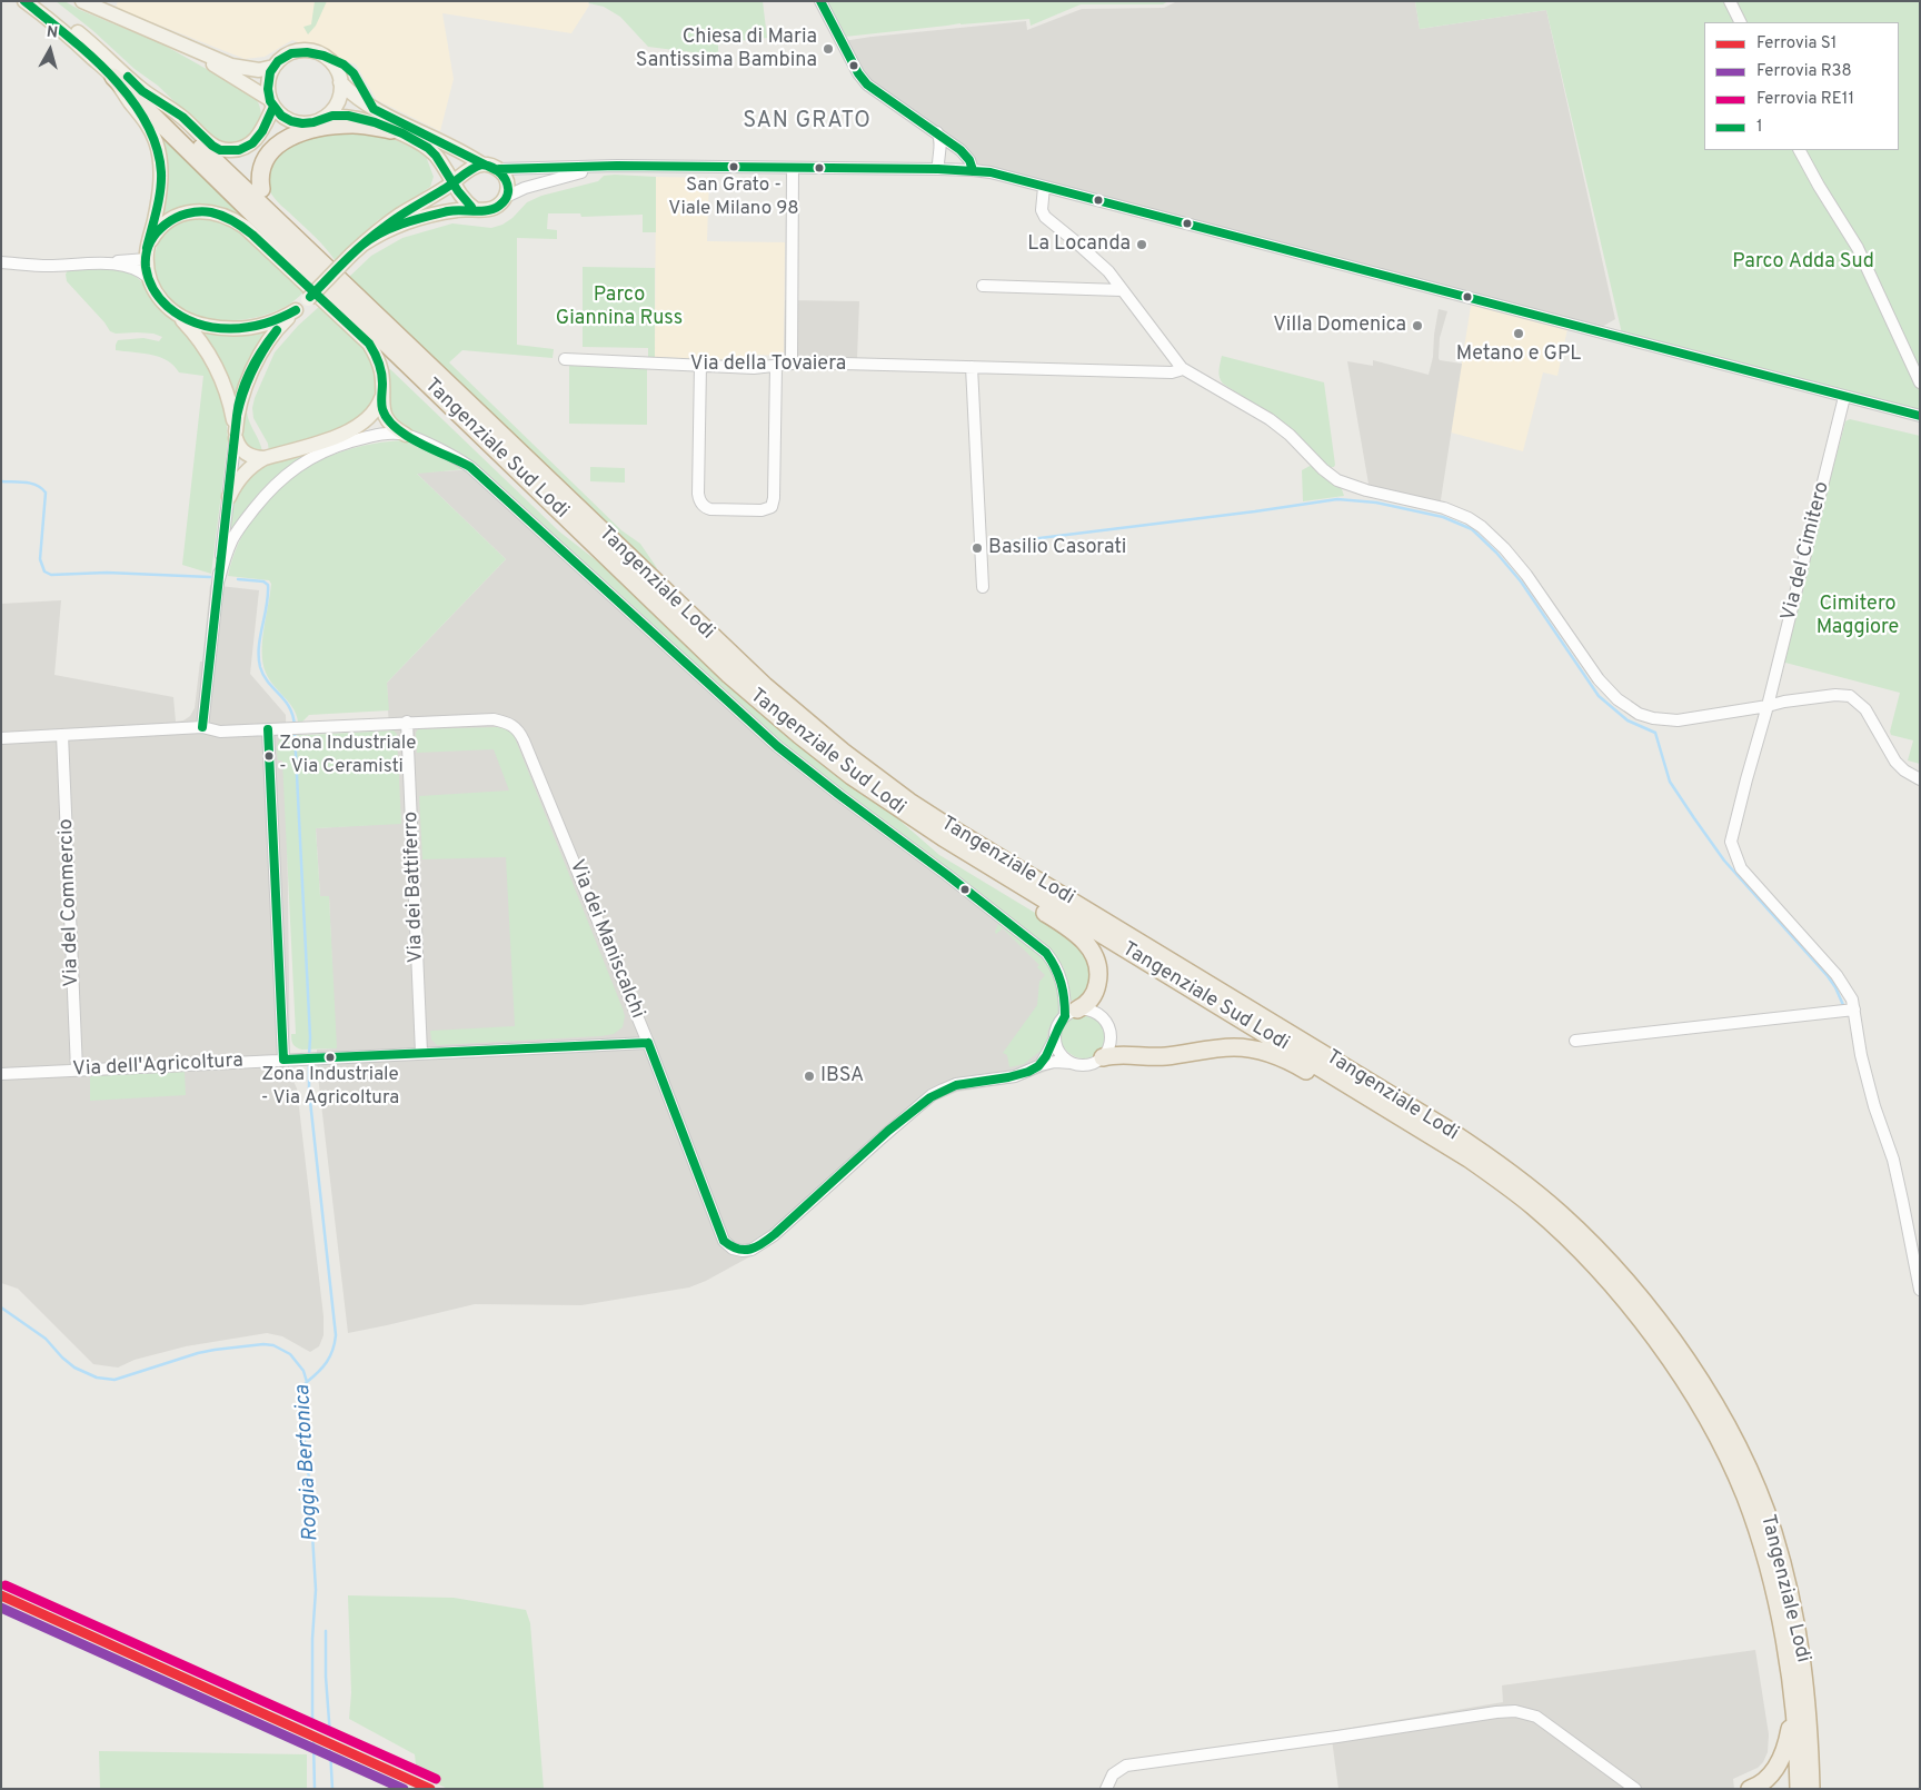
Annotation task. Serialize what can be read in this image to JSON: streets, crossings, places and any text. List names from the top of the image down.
{
  "streets": {
    "highway": ["Tangenziale Sud Lodi", "Tangenziale Lodi"],
    "street": [
      "Via della Tovaiera",
      "Via del Cimitero",
      "Via dei Battiferro",
      "Via del Commercio",
      "Via dei Maniscalchi",
      "Via dell'Agricoltura"
    ]
  },
  "crossings": [
    ["Via dei Battiferro", "Via dei Maniscalchi"],
    ["Via dei Battiferro", "Via dell'Agricoltura"],
    ["Via del Commercio", "Via dell'Agricoltura"],
    ["Via dei Maniscalchi", "Via dell'Agricoltura"]
  ],
  "districts": ["SAN GRATO"],
  "water": ["Roggia Bertonica"],
  "parks": ["Parco Adda Sud", "Parco Giannina Russ", "Cimitero Maggiore"],
  "places": [
    "Chiesa di Maria Santissima Bambina",
    "San Grato - Viale Milano 98",
    "La Locanda",
    "Villa Domenica",
    "Metano e GPL",
    "Basilio Casorati",
    "Zona Industriale - Via Ceramisti",
    "Zona Industriale - Via Agricoltura",
    "IBSA"
  ],
  "lines": [
    "transit line 1",
    "rail line RE11",
    "rail line S1",
    "rail line R38"
  ],
  "legend": [
    "Ferrovia S1",
    "Ferrovia R38",
    "Ferrovia RE11",
    "1"
  ],
  "north": "top"
}
